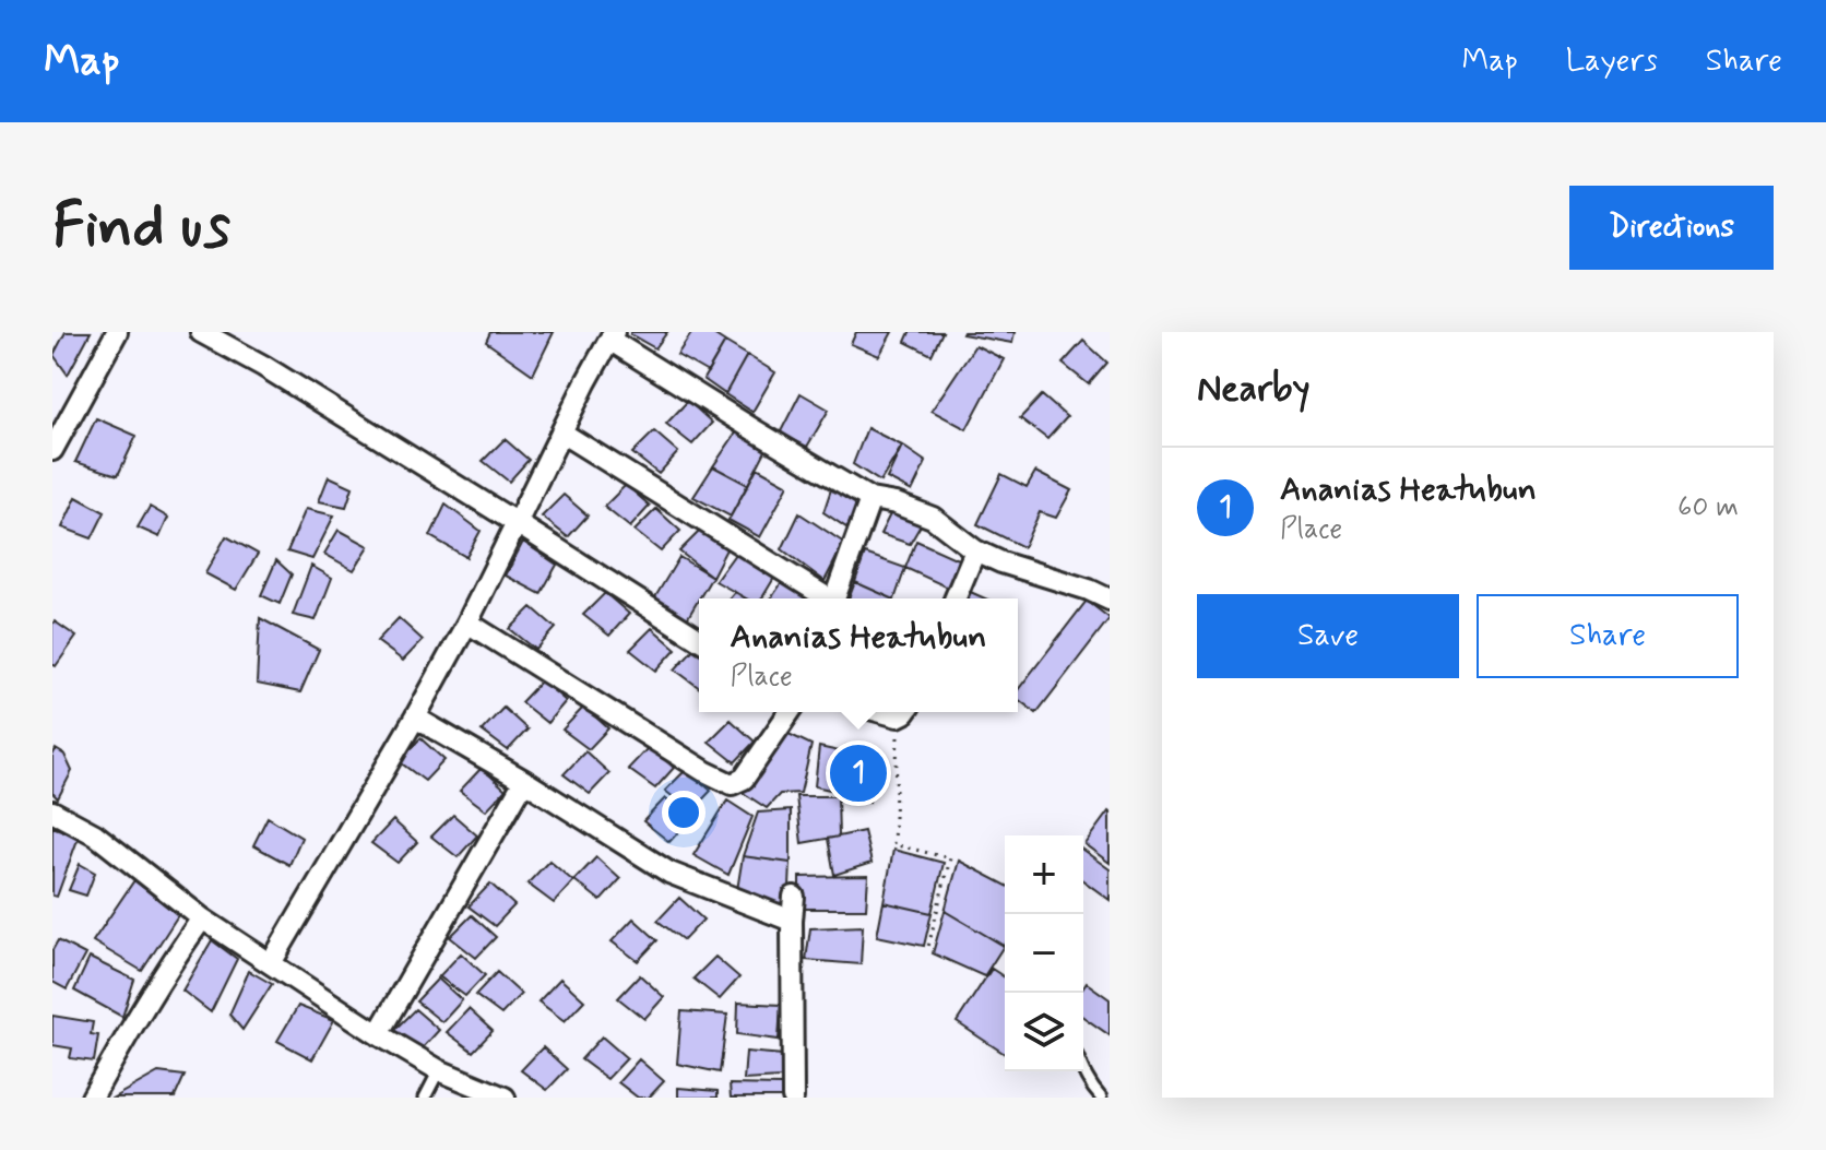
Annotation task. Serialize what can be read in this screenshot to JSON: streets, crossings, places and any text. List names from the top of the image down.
{
  "page": {
    "header": "Map",
    "nav": ["Map", "Layers", "Share"],
    "buttons": [
      "Directions",
      ["Save", "Share"]
    ],
    "title": "Find us",
    "heading": "Nearby",
    "list": [
      {
        "mark": "1",
        "name": "Ananias Heatubun",
        "note": "Place",
        "value": "60 m"
      }
    ],
    "popup": ["Ananias Heatubun", "Place"],
    "pins": "1",
    "map_buttons": ["+", "−"]
  }
}
